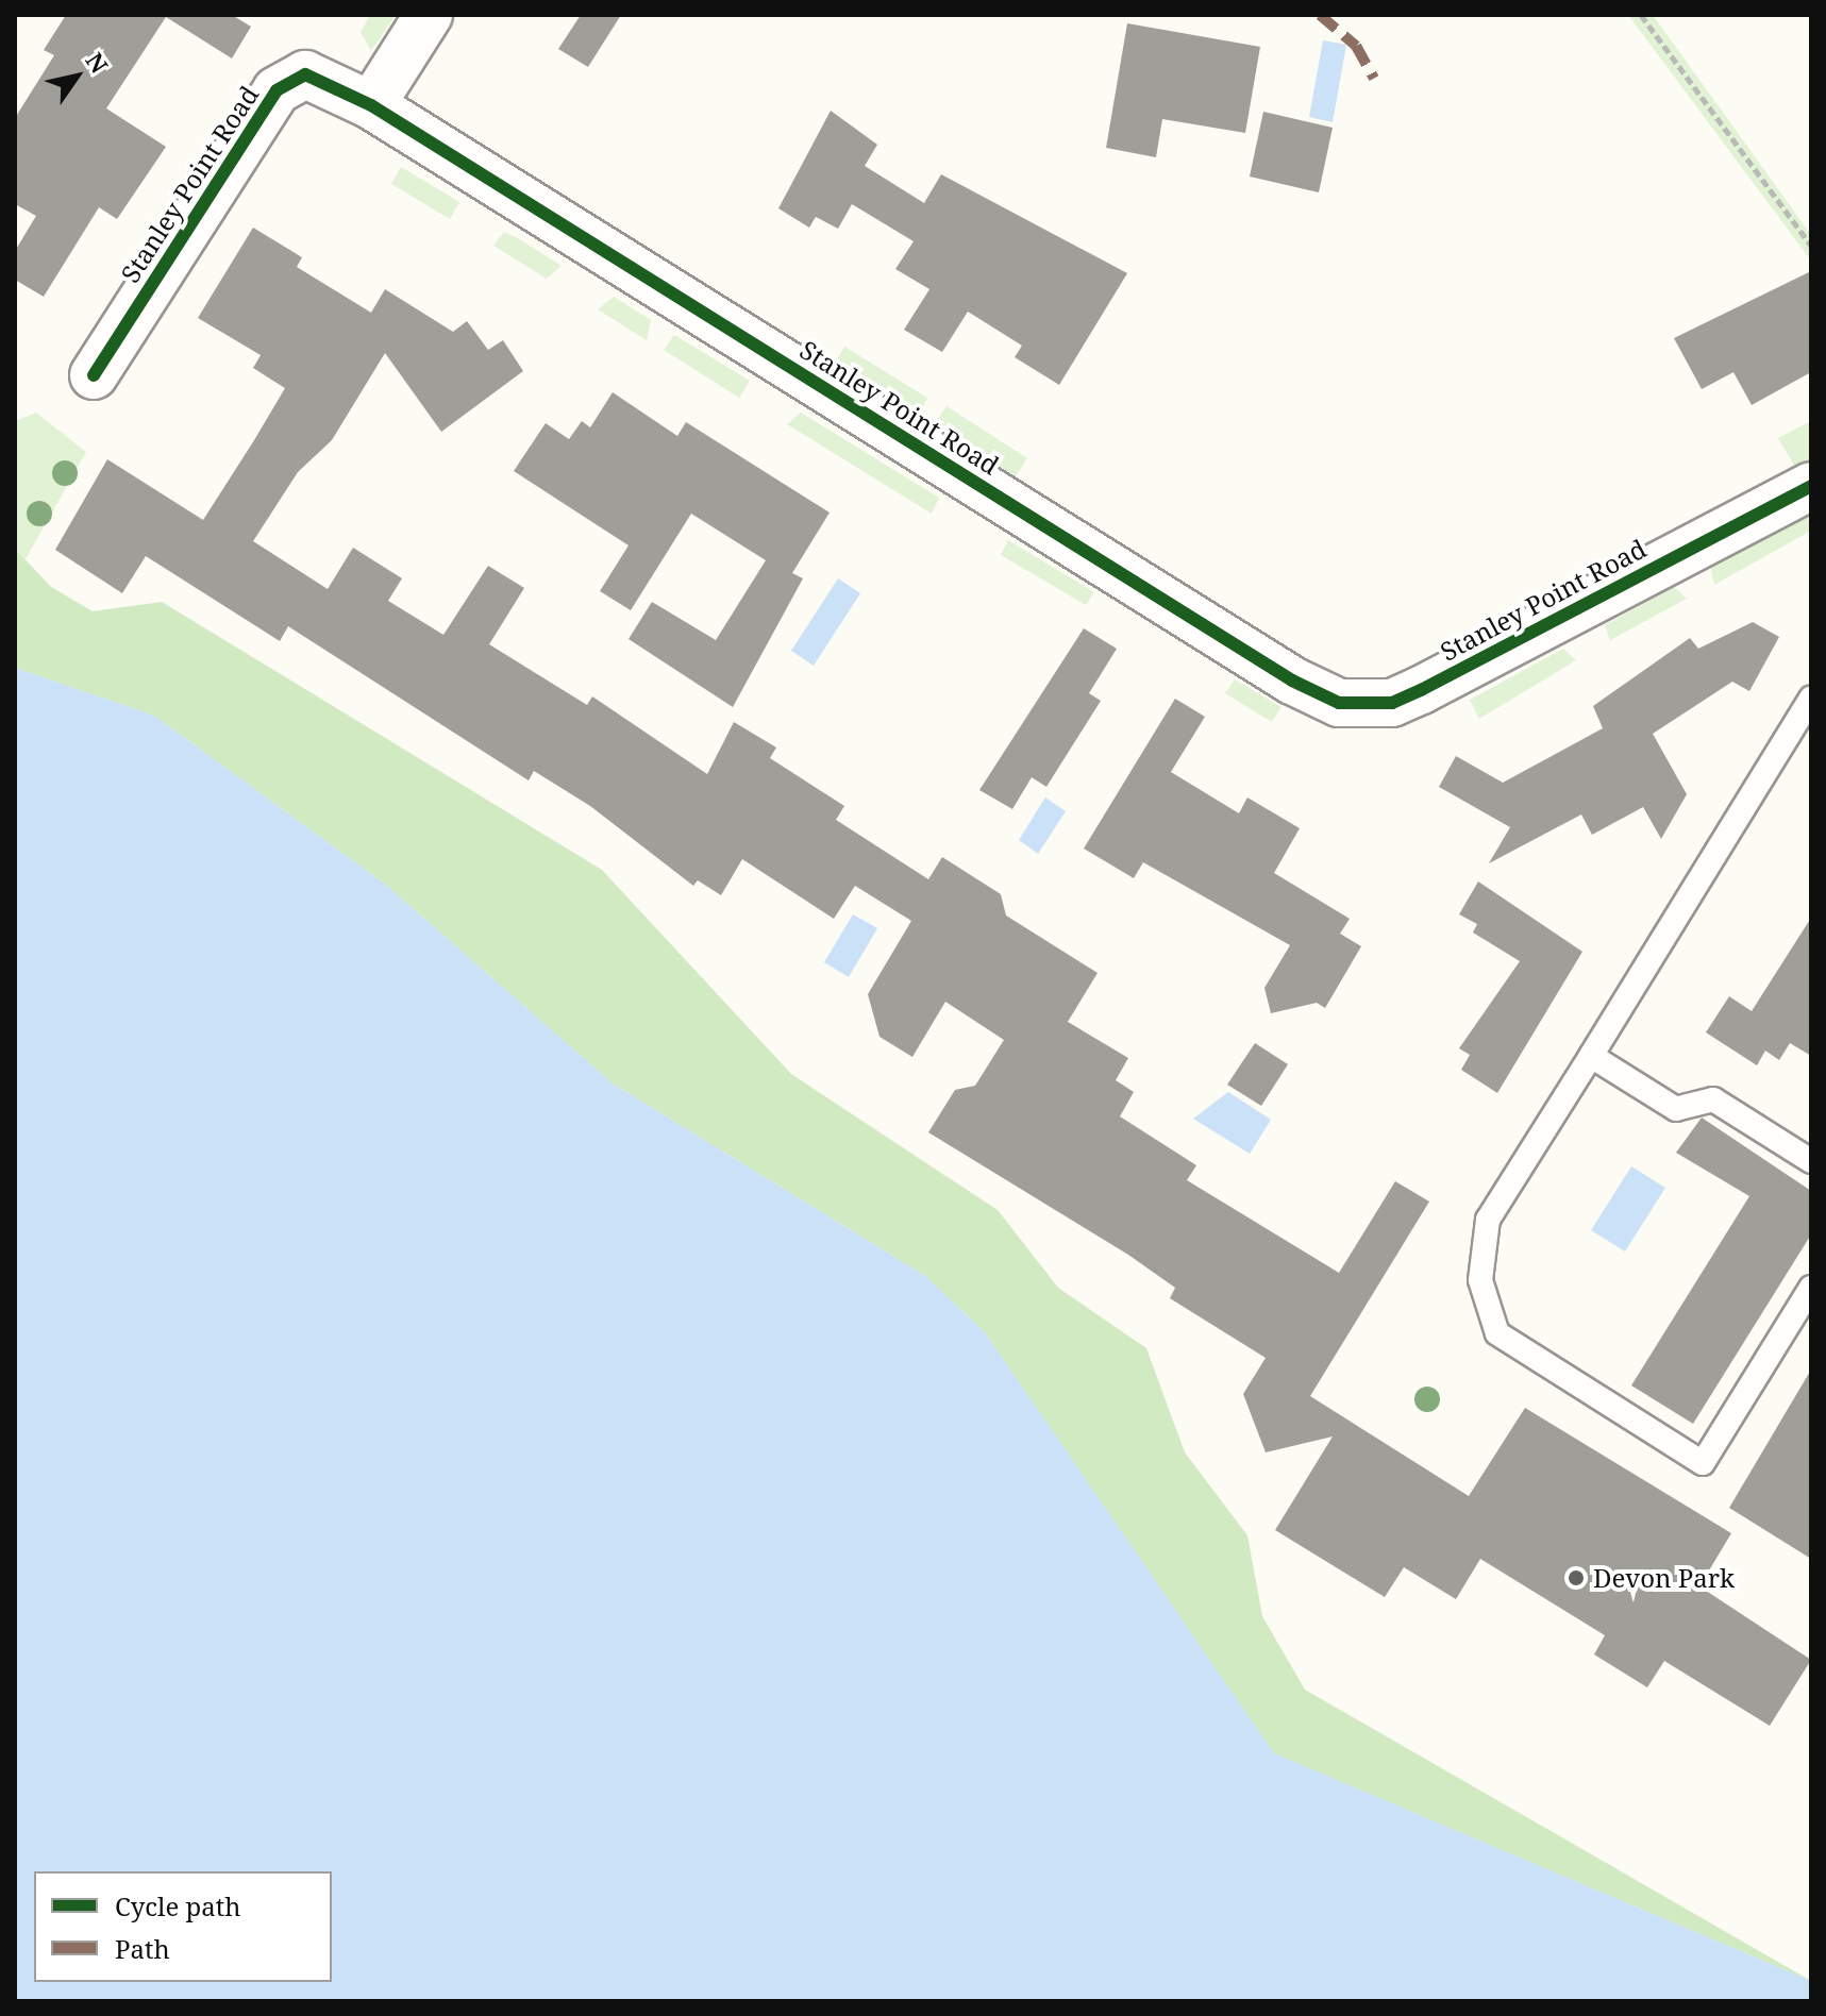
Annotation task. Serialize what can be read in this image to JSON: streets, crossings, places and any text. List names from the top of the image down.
{
  "streets": {
    "street": ["Stanley Point Road"]
  },
  "places": ["Devon Park"],
  "legend": ["Cycle path", "Path"],
  "north": "top right"
}
